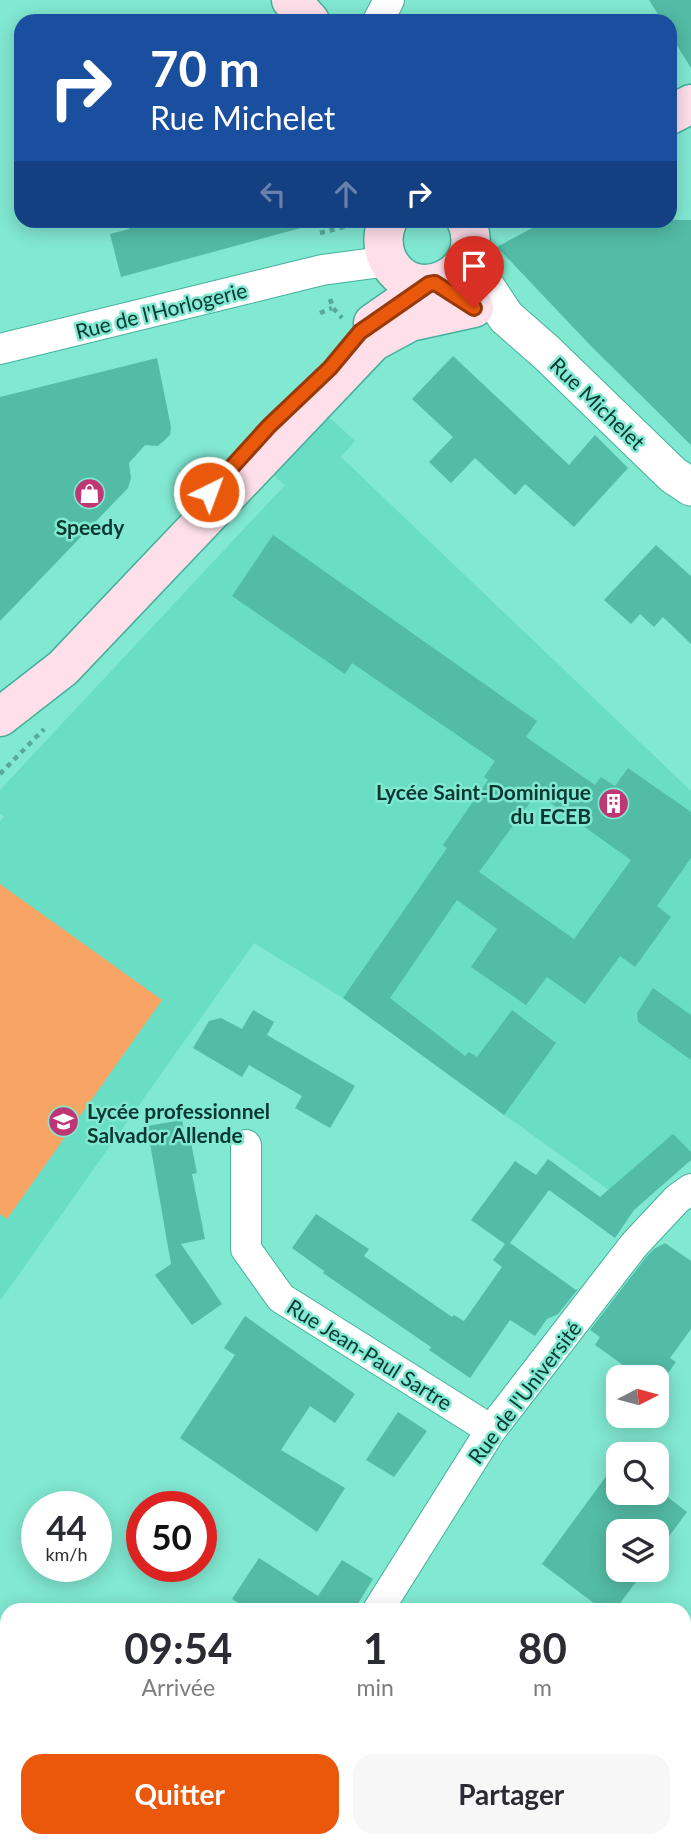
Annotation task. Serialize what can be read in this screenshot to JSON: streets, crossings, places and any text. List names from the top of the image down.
{
  "streets": {
    "street": [
      "Rue de l'Horlogerie",
      "Rue Michelet",
      "Rue Jean-Paul Sartre",
      "Rue de l'Université"
    ]
  },
  "crossings": [
    ["Rue Jean-Paul Sartre", "Rue de l'Université"]
  ],
  "places": {
    "shop": ["Speedy"],
    "building": ["Lycée Saint-Dominique du ECEB"],
    "school or university": ["Lycée professionnel Salvador Allende"]
  },
  "north": "right",
  "page": {
    "turn": ["70 m", "Rue Michelet"],
    "speed": "44 km/h",
    "limit": "50",
    "eta": [
      "09:54",
      "Arrivée",
      "1",
      "min",
      "80",
      "m"
    ],
    "buttons": ["Quitter", "Partager"]
  }
}
